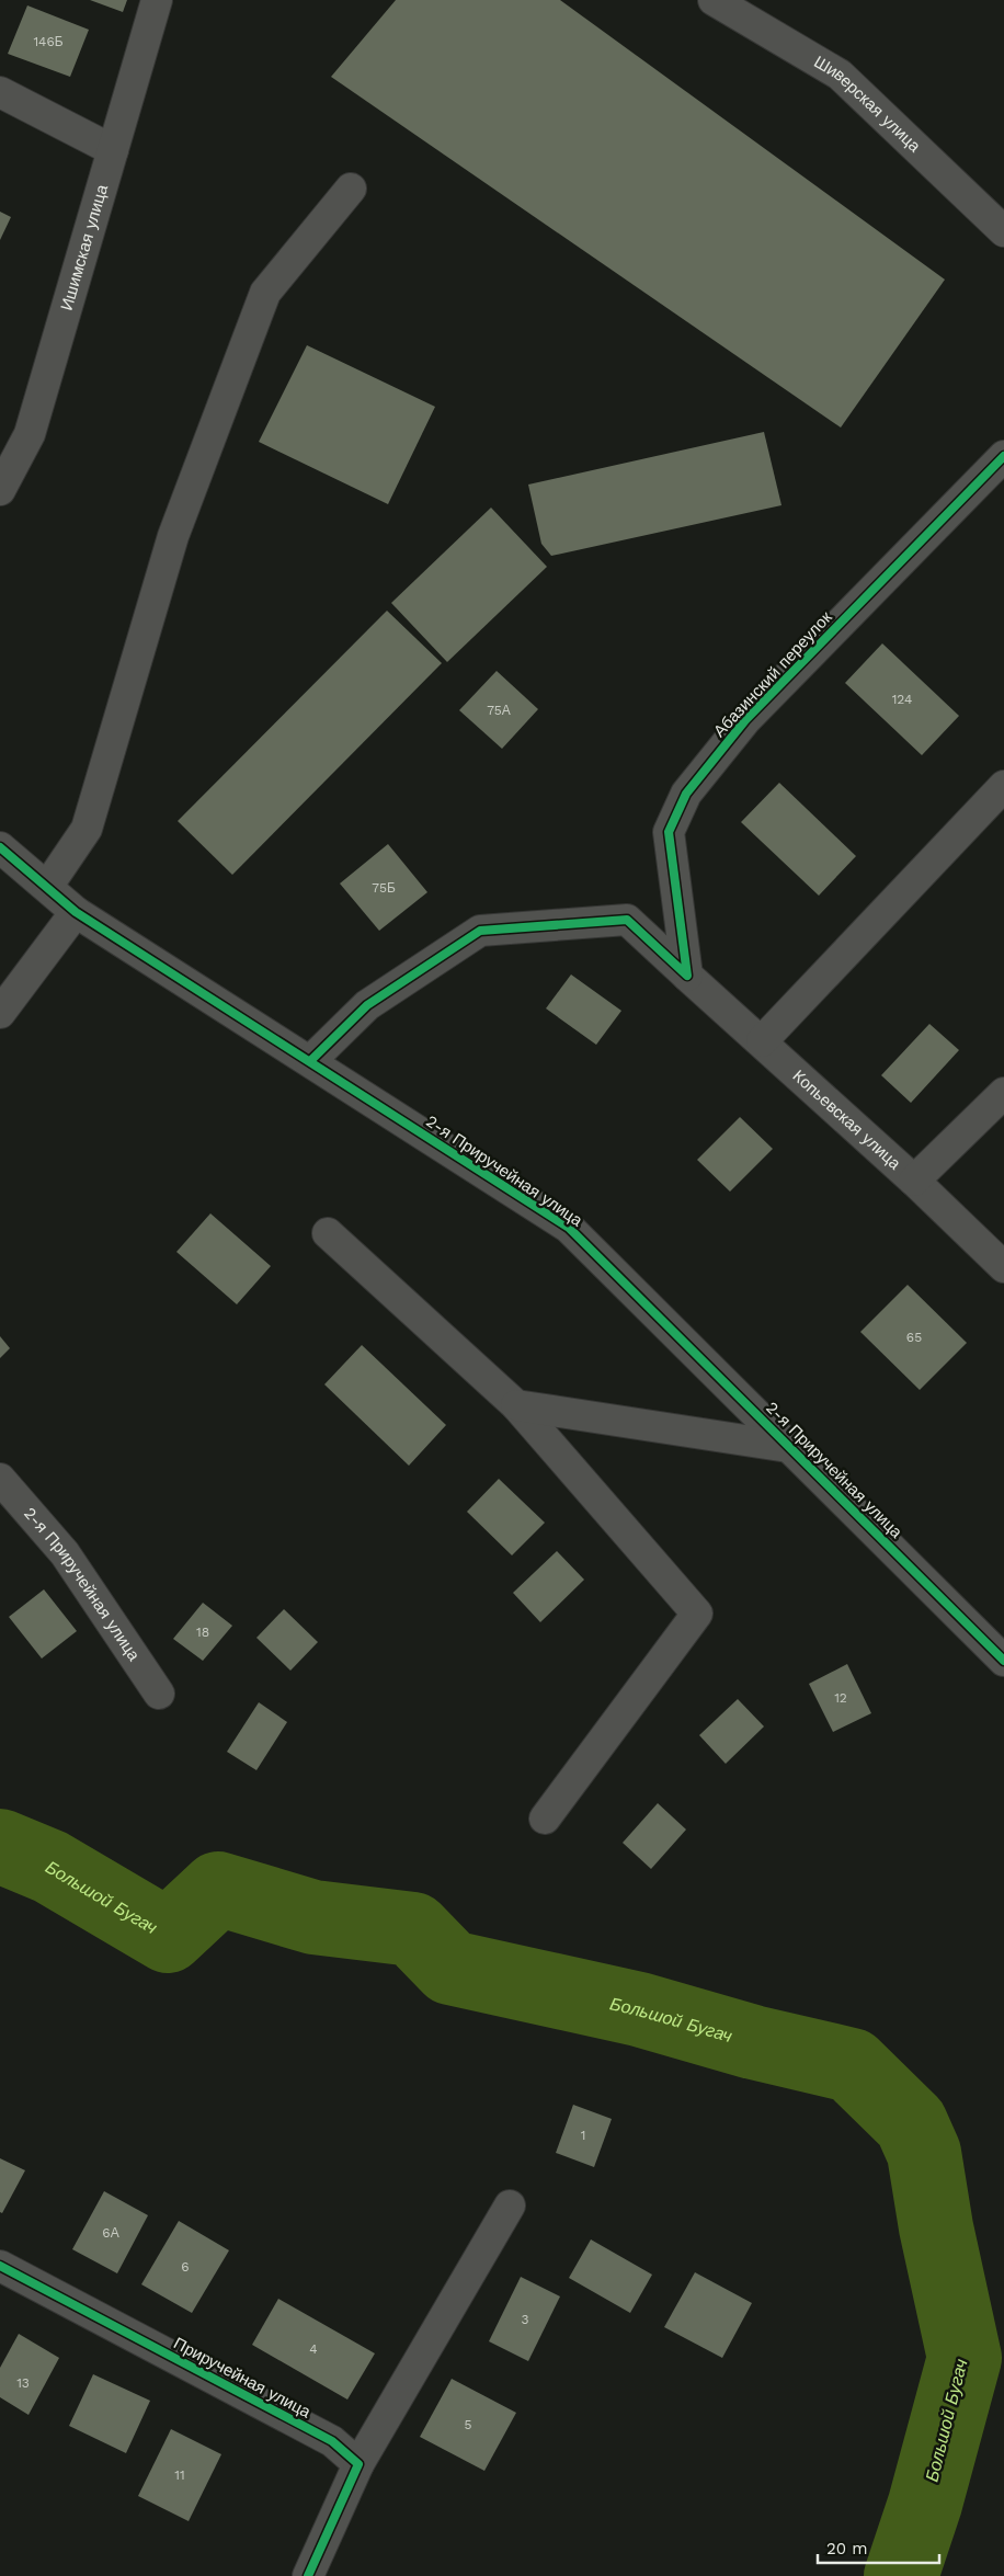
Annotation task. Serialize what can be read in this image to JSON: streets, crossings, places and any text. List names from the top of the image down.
{
  "streets": {
    "street": [
      "Шиверская улица",
      "Ишимская улица",
      "Абазинский переулок",
      "Копьевская улица",
      "2-я Приручейная улица",
      "Приручейная улица"
    ]
  },
  "crossings": [
    ["Абазинский переулок", "Копьевская улица"]
  ],
  "water": ["Большой Бугач"],
  "house_numbers": [
    "146Б",
    "124",
    "75А",
    "75Б",
    "65",
    "18",
    "12",
    "1",
    "6А",
    "6",
    "3",
    "4",
    "13",
    "5",
    "11"
  ],
  "scale_bar": "20 m"
}
